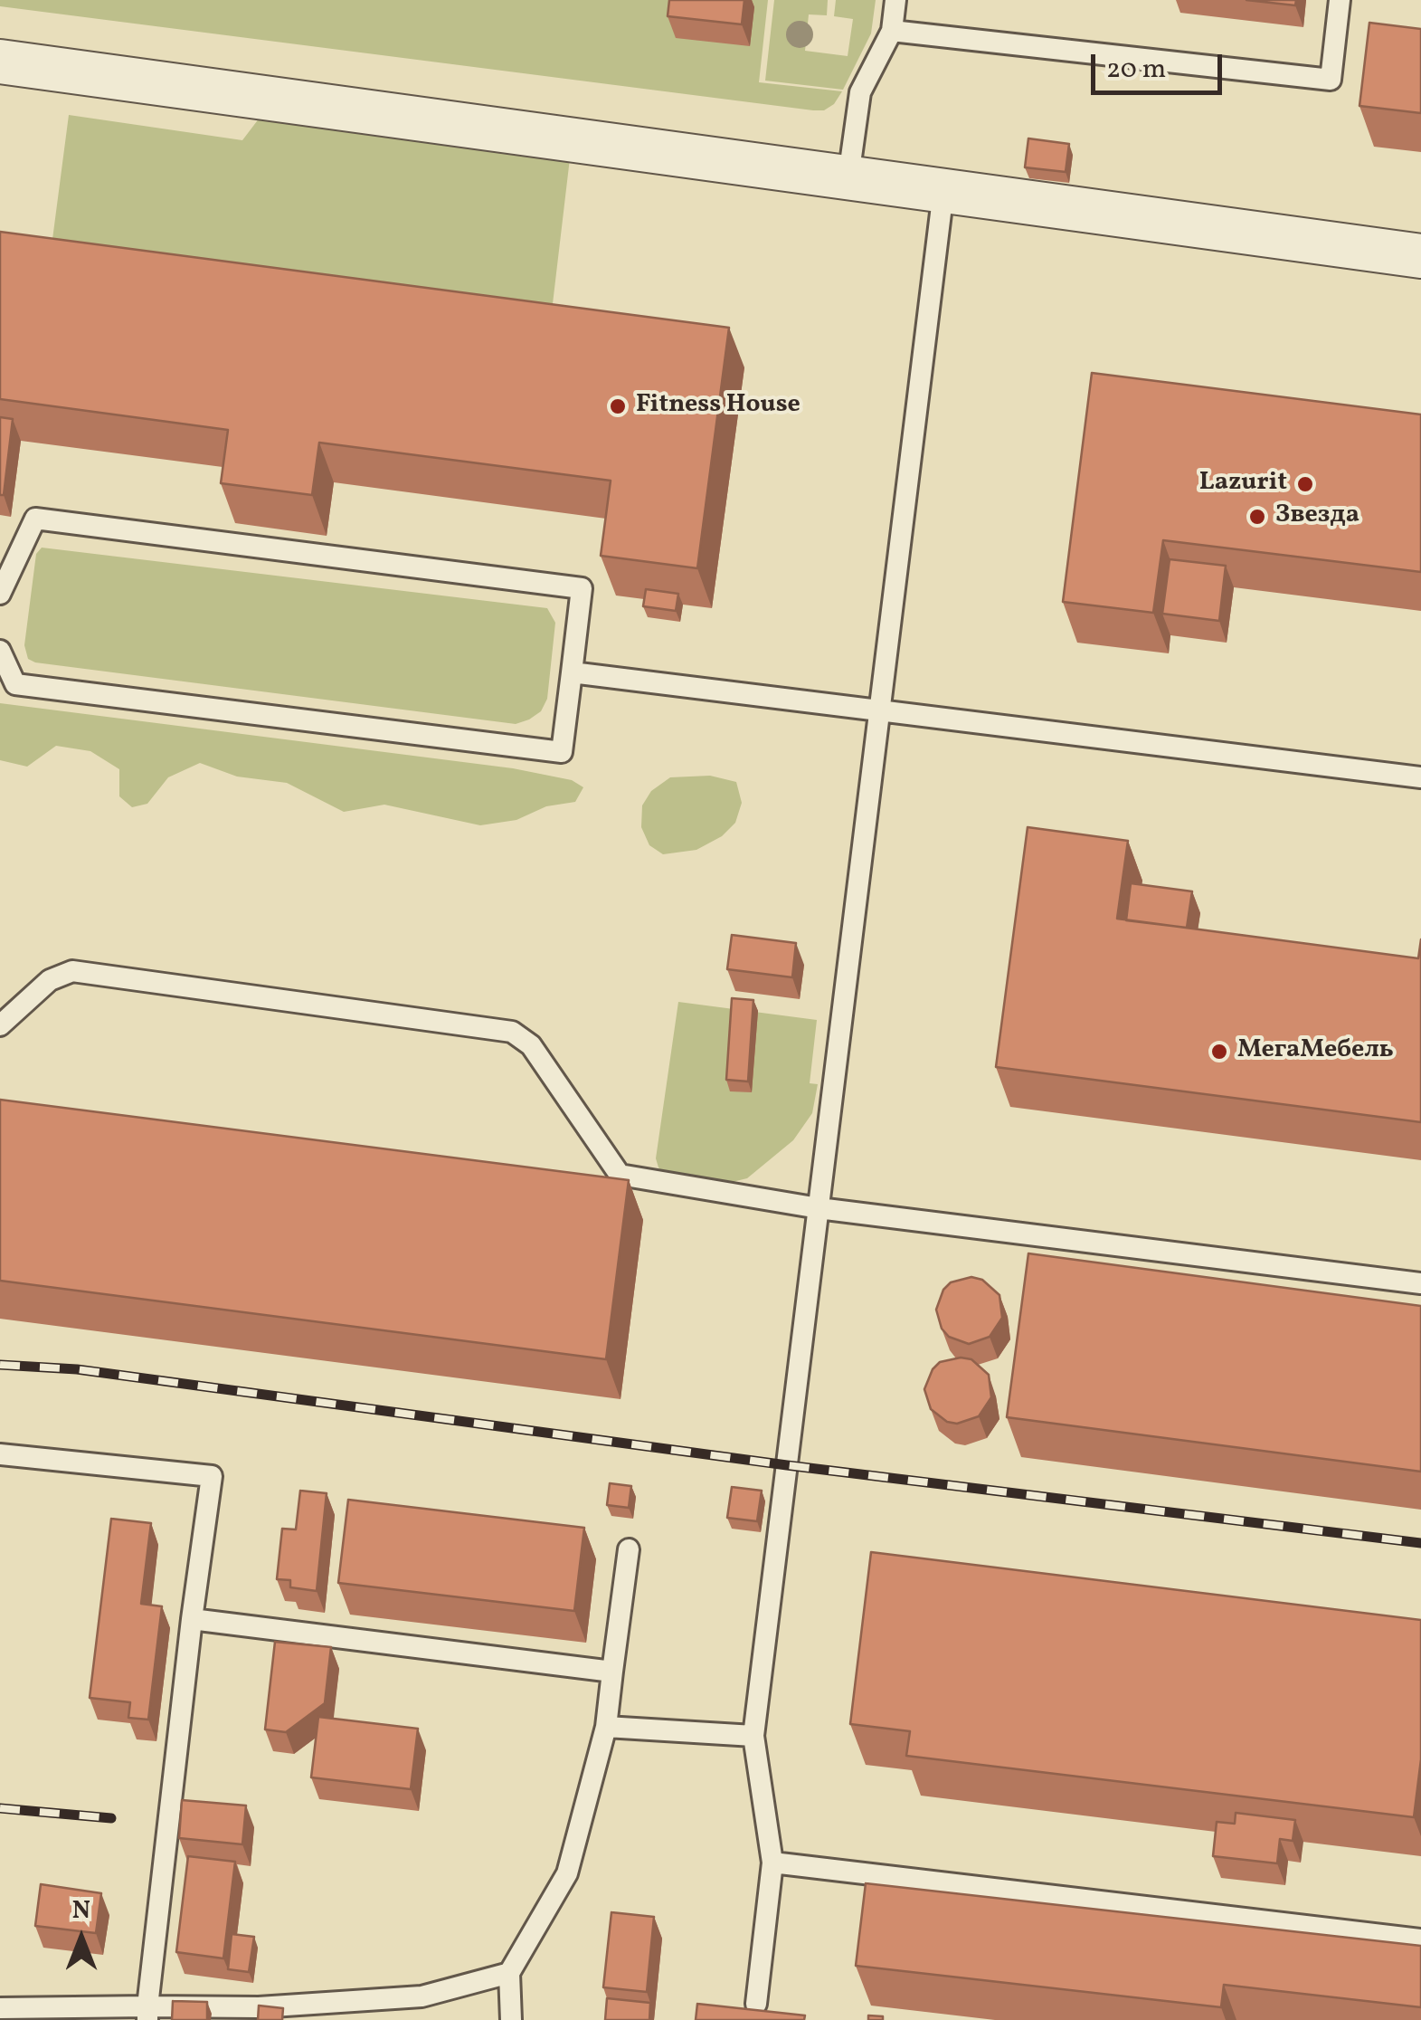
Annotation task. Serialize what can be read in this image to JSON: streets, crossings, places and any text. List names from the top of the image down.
{
  "places": [
    "Fitness House",
    "Lazurit",
    "Звезда",
    "МегаМебель"
  ],
  "scale_bar": "20 m",
  "north": "top"
}
